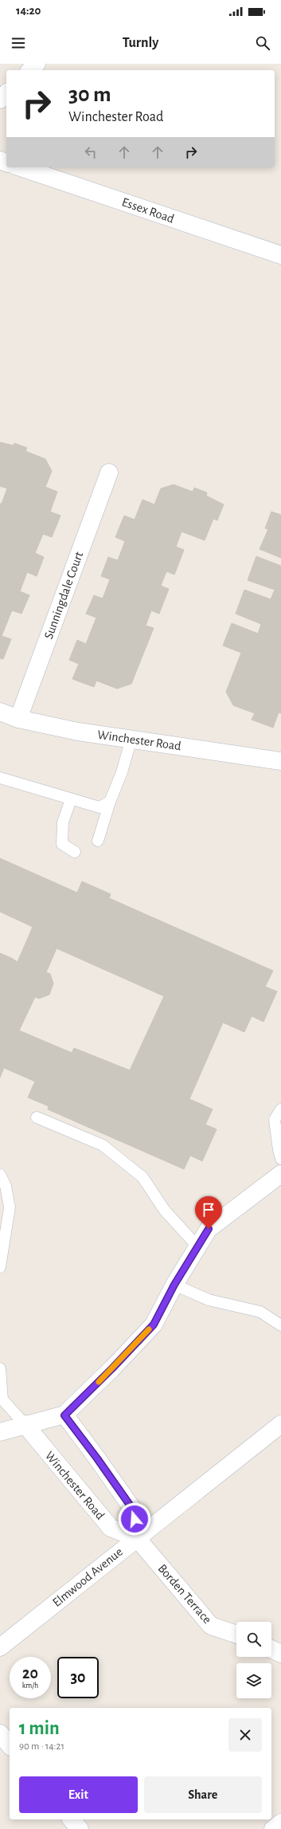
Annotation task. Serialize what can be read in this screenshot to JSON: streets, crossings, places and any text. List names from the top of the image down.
{
  "streets": {
    "street": [
      "Essex Road",
      "Sunningdale Court",
      "Winchester Road",
      "Elmwood Avenue",
      "Borden Terrace"
    ]
  },
  "crossings": [
    ["Sunningdale Court", "Winchester Road"],
    ["Winchester Road", "Elmwood Avenue"],
    ["Winchester Road", "Borden Terrace"],
    ["Elmwood Avenue", "Borden Terrace"]
  ],
  "page": {
    "status": "14:20",
    "header": "Turnly",
    "turn": ["30 m", "Winchester Road"],
    "speed": "20 km/h",
    "limit": "30",
    "heading": ["1 min", "90 m · 14:21"],
    "buttons": ["Exit", "Share"]
  }
}
